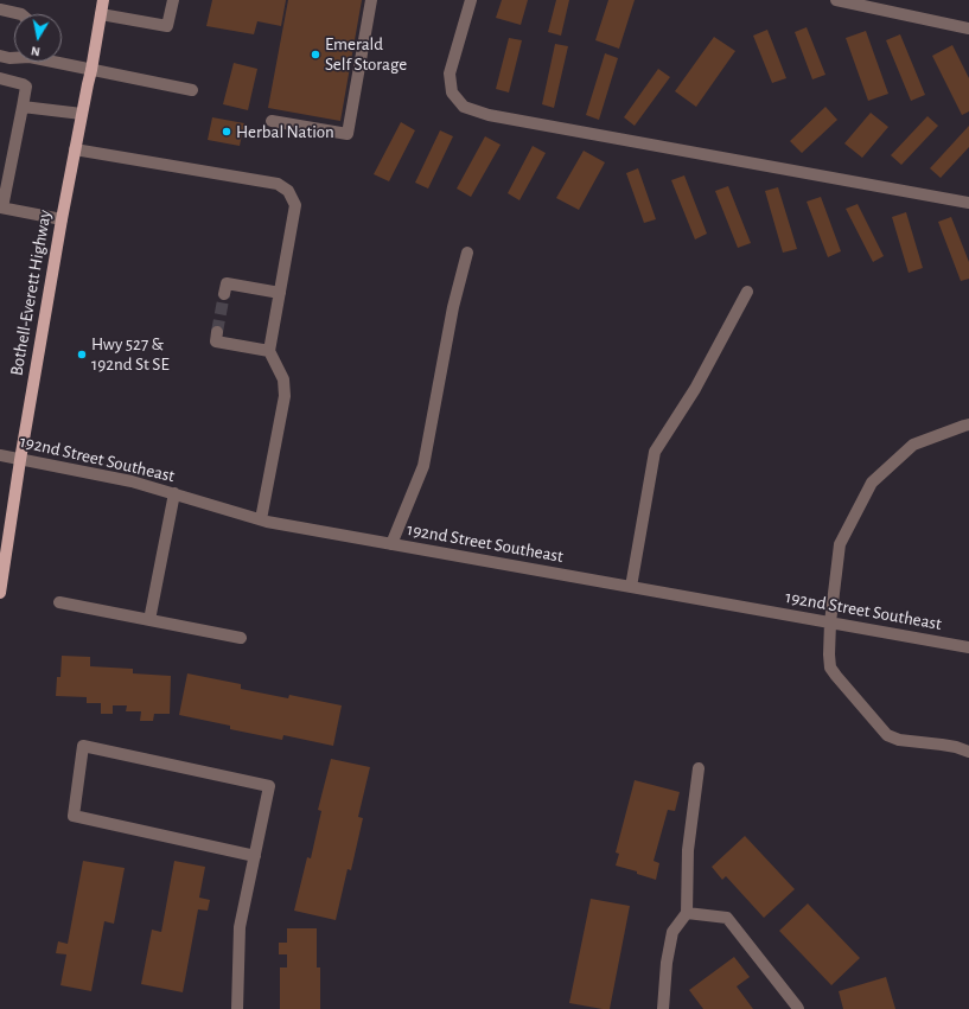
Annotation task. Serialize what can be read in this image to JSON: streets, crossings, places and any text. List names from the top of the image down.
{
  "streets": {
    "main road": ["Bothell-Everett Highway"],
    "street": ["192nd Street Southeast"]
  },
  "crossings": [
    ["Bothell-Everett Highway", "192nd Street Southeast"]
  ],
  "places": ["Emerald Self Storage", "Herbal Nation", "Hwy 527 & 192nd St SE"],
  "north": "bottom"
}
